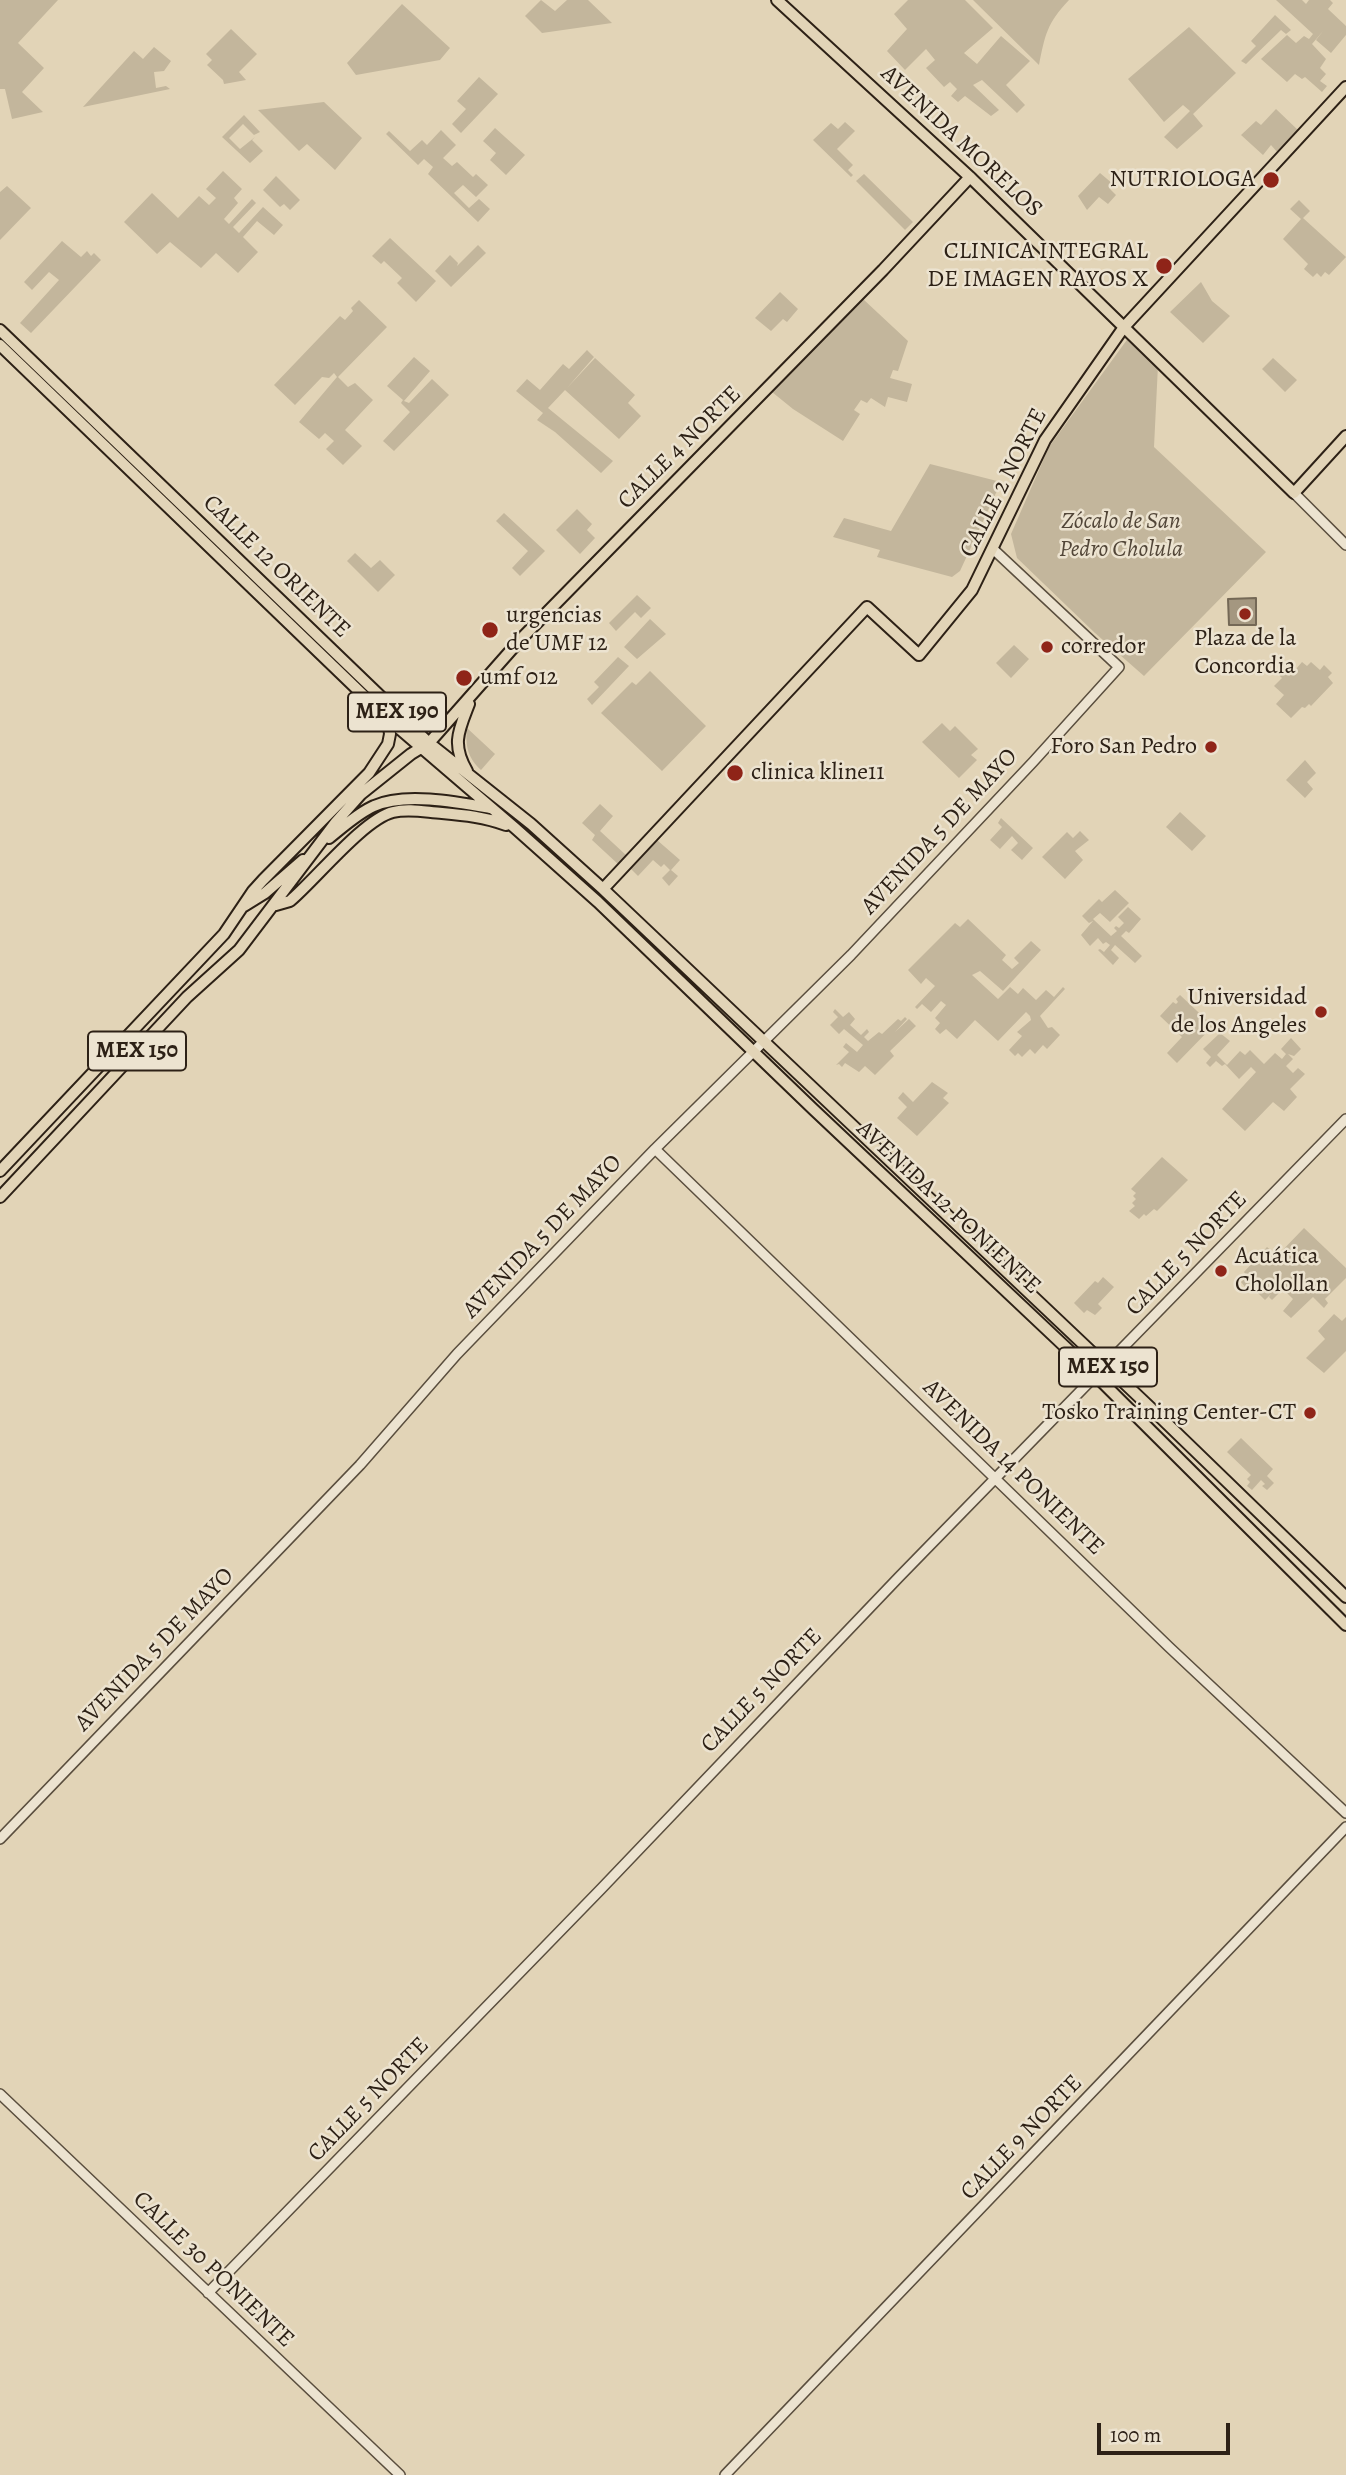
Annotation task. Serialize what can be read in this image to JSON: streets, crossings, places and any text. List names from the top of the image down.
{
  "streets": {
    "main road": [
      "AVENIDA MORELOS",
      "CALLE 4 NORTE",
      "CALLE 2 NORTE",
      "CALLE 12 ORIENTE",
      "MEX 190",
      "MEX 150",
      "AVENIDA 12 PONIENTE"
    ],
    "street": [
      "AVENIDA 5 DE MAYO",
      "CALLE 5 NORTE",
      "AVENIDA 14 PONIENTE",
      "CALLE 9 NORTE",
      "CALLE 30 PONIENTE"
    ]
  },
  "crossings": [
    ["AVENIDA MORELOS", "CALLE 4 NORTE"],
    ["AVENIDA MORELOS", "CALLE 2 NORTE"],
    ["CALLE 4 NORTE", "CALLE 12 ORIENTE"],
    ["CALLE 4 NORTE", "MEX 150"],
    ["CALLE 2 NORTE", "AVENIDA 5 DE MAYO"],
    ["CALLE 2 NORTE", "AVENIDA 12 PONIENTE"],
    ["CALLE 12 ORIENTE", "MEX 150"],
    ["CALLE 12 ORIENTE", "AVENIDA 12 PONIENTE"],
    ["AVENIDA 5 DE MAYO", "AVENIDA 12 PONIENTE"],
    ["AVENIDA 5 DE MAYO", "AVENIDA 14 PONIENTE"],
    ["MEX 150", "AVENIDA 12 PONIENTE"],
    ["AVENIDA 12 PONIENTE", "CALLE 5 NORTE"],
    ["CALLE 5 NORTE", "AVENIDA 14 PONIENTE"],
    ["CALLE 5 NORTE", "CALLE 30 PONIENTE"]
  ],
  "parks": ["Zócalo de San Pedro Cholula"],
  "places": [
    "NUTRIOLOGA",
    "CLINICA INTEGRAL DE IMAGEN RAYOS X",
    "Plaza de la Concordia",
    "urgencias de UMF 12",
    "corredor",
    "umf 012",
    "Foro San Pedro",
    "clinica kline11",
    "Universidad de los Angeles",
    "Acuática Cholollan",
    "Tosko Training Center-CT"
  ],
  "scale_bar": "100 m"
}
